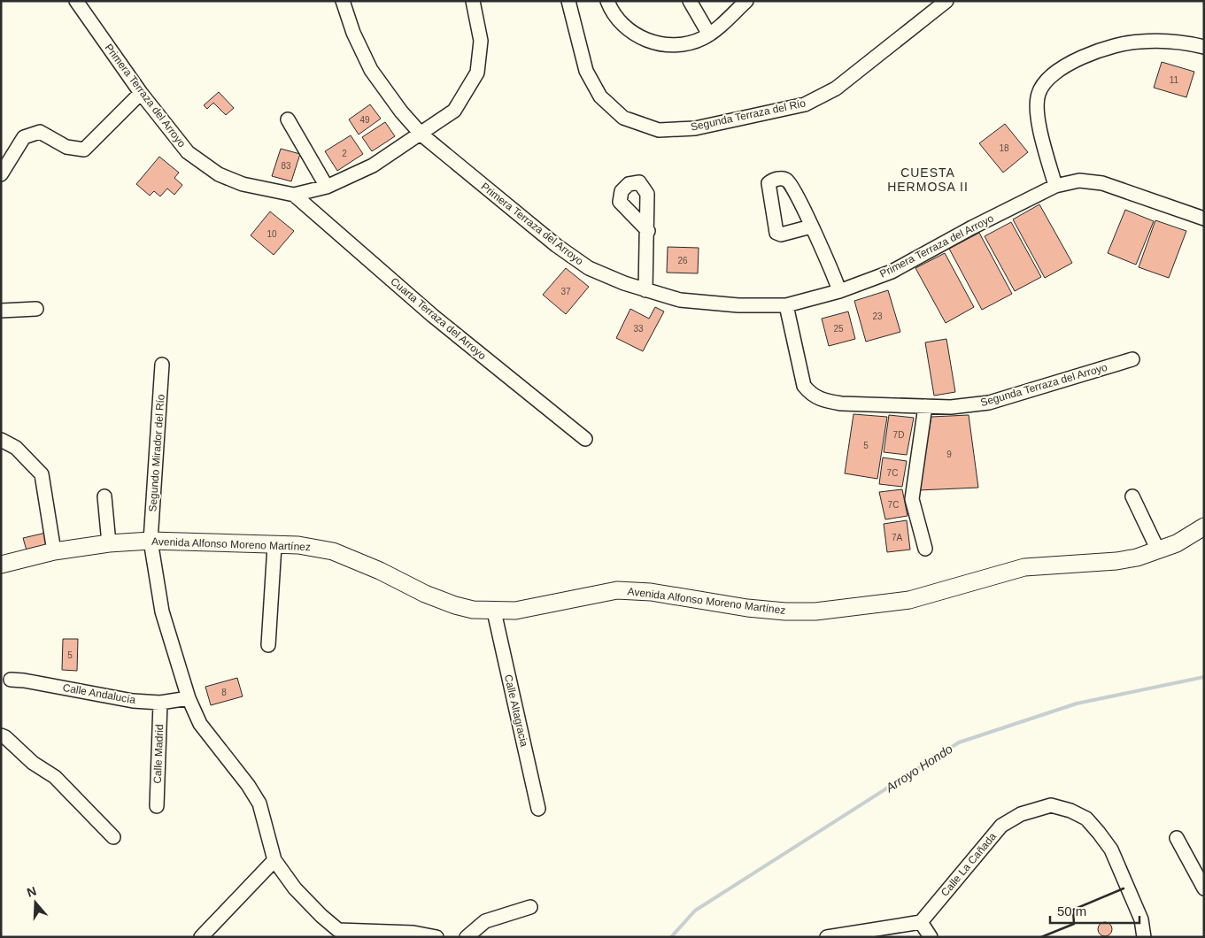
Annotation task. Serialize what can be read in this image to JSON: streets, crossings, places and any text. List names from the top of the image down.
{
  "streets": {
    "main road": ["Avenida Alfonso Moreno Martínez"],
    "street": [
      "Primera Terraza del Arroyo",
      "Segunda Terraza del Río",
      "Cuarta Terraza del Arroyo",
      "Segunda Terraza del Arroyo",
      "Segundo Mirador del Río",
      "Calle Andalucía",
      "Calle Altagracia",
      "Calle Madrid",
      "Calle La Cañada"
    ]
  },
  "crossings": [
    ["Primera Terraza del Arroyo", "Cuarta Terraza del Arroyo"],
    ["Primera Terraza del Arroyo", "Segunda Terraza del Arroyo"],
    ["Segundo Mirador del Río", "Avenida Alfonso Moreno Martínez"],
    ["Segundo Mirador del Río", "Calle Andalucía"],
    ["Avenida Alfonso Moreno Martínez", "Calle Altagracia"],
    ["Calle Andalucía", "Calle Madrid"]
  ],
  "districts": ["CUESTA HERMOSA II"],
  "water": ["Arroyo Hondo"],
  "house_numbers": [
    "11",
    "49",
    "18",
    "2",
    "83",
    "10",
    "26",
    "37",
    "23",
    "33",
    "25",
    "7D",
    "5",
    "9",
    "7C",
    "7C",
    "7A",
    "5",
    "8"
  ],
  "scale_bar": "50 m",
  "north": "top"
}
